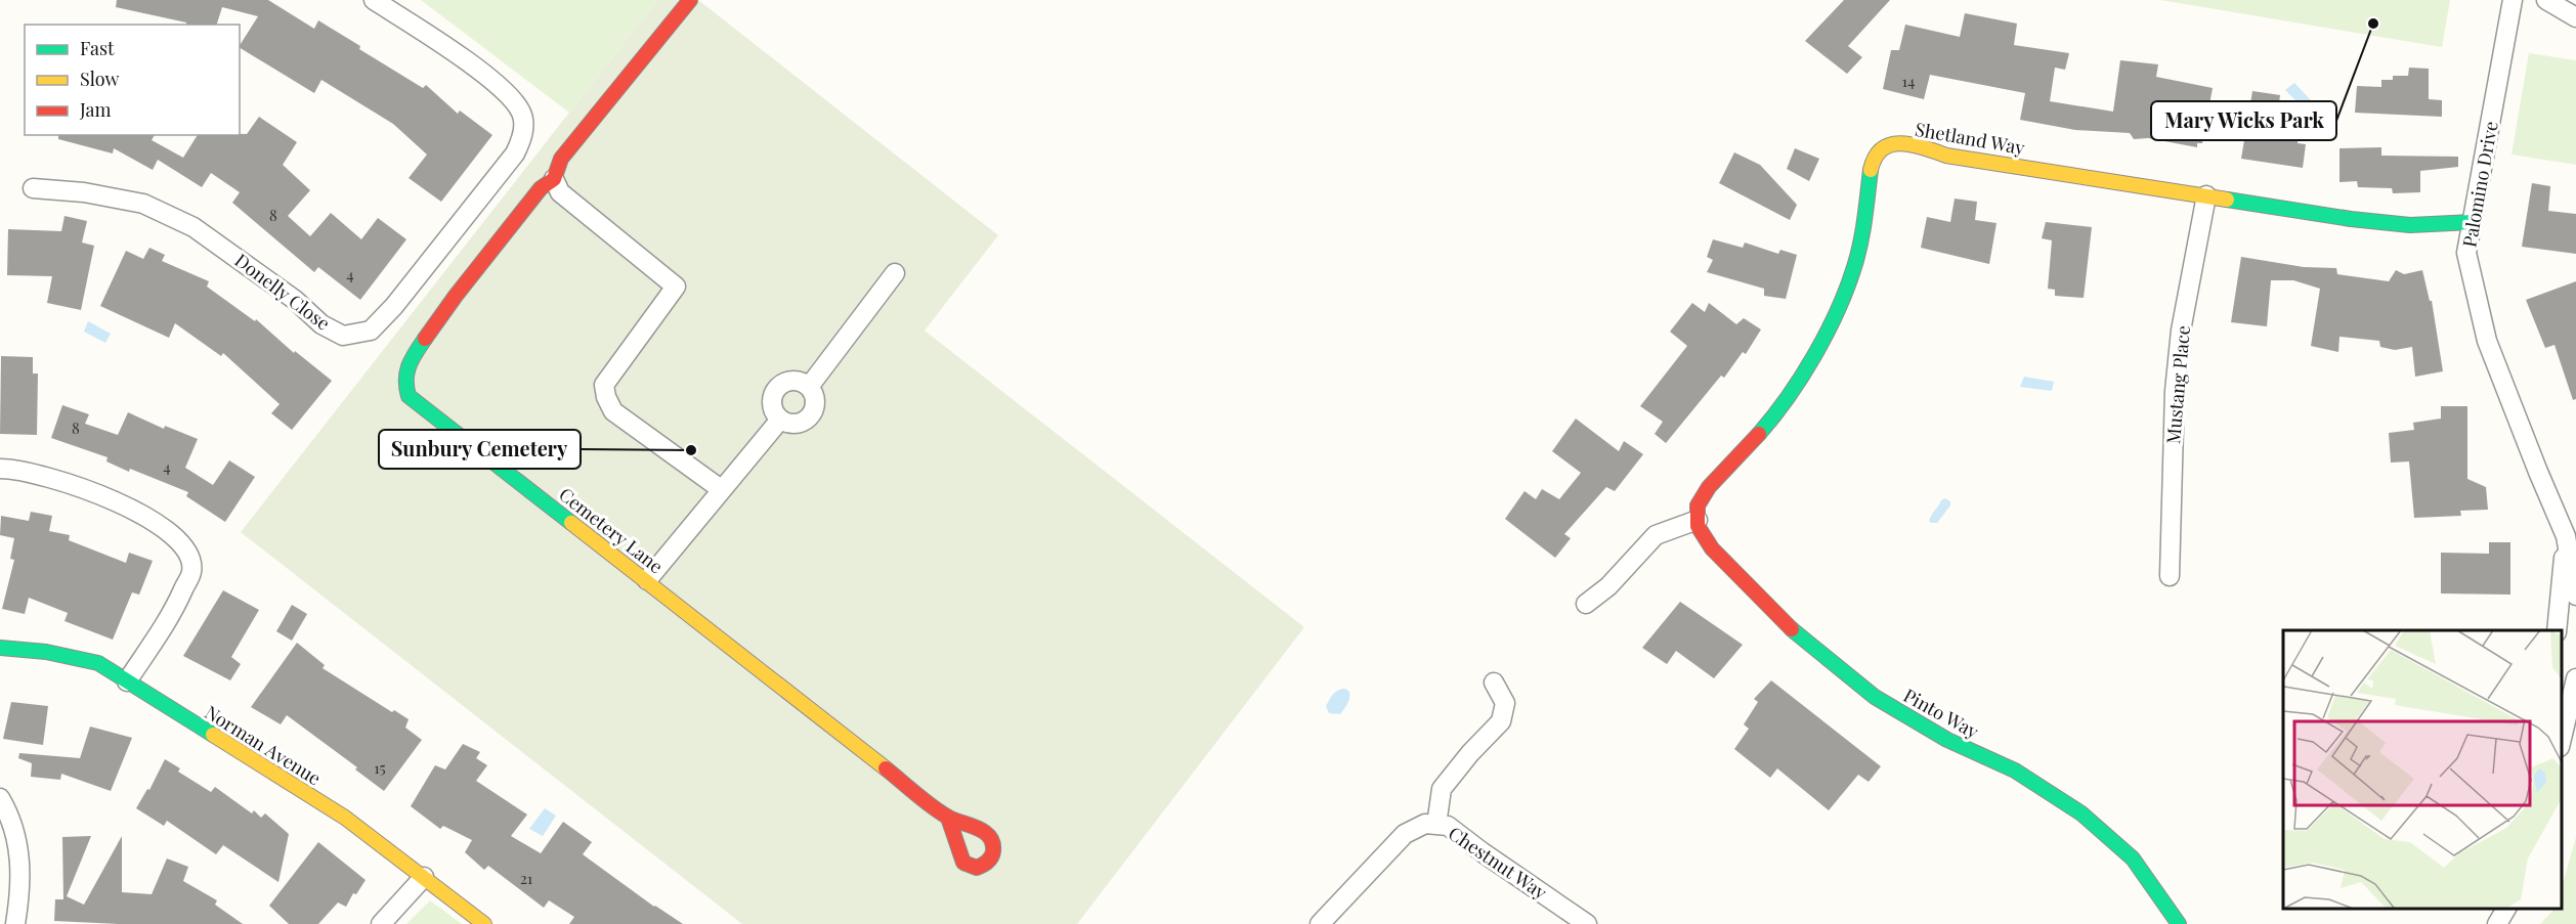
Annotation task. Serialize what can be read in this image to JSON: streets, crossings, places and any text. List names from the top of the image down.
{
  "streets": {
    "street": [
      "Shetland Way",
      "Palomino Drive",
      "Donelly Close",
      "Mustang Place",
      "Cemetery Lane",
      "Pinto Way",
      "Norman Avenue",
      "Chestnut Way"
    ]
  },
  "crossings": [
    ["Shetland Way", "Palomino Drive"],
    ["Shetland Way", "Mustang Place"],
    ["Shetland Way", "Pinto Way"]
  ],
  "places": ["Mary Wicks Park", "Sunbury Cemetery"],
  "house_numbers": [
    "14",
    "8",
    "4",
    "8",
    "4",
    "15",
    "21"
  ],
  "legend": ["Fast", "Slow", "Jam"]
}
